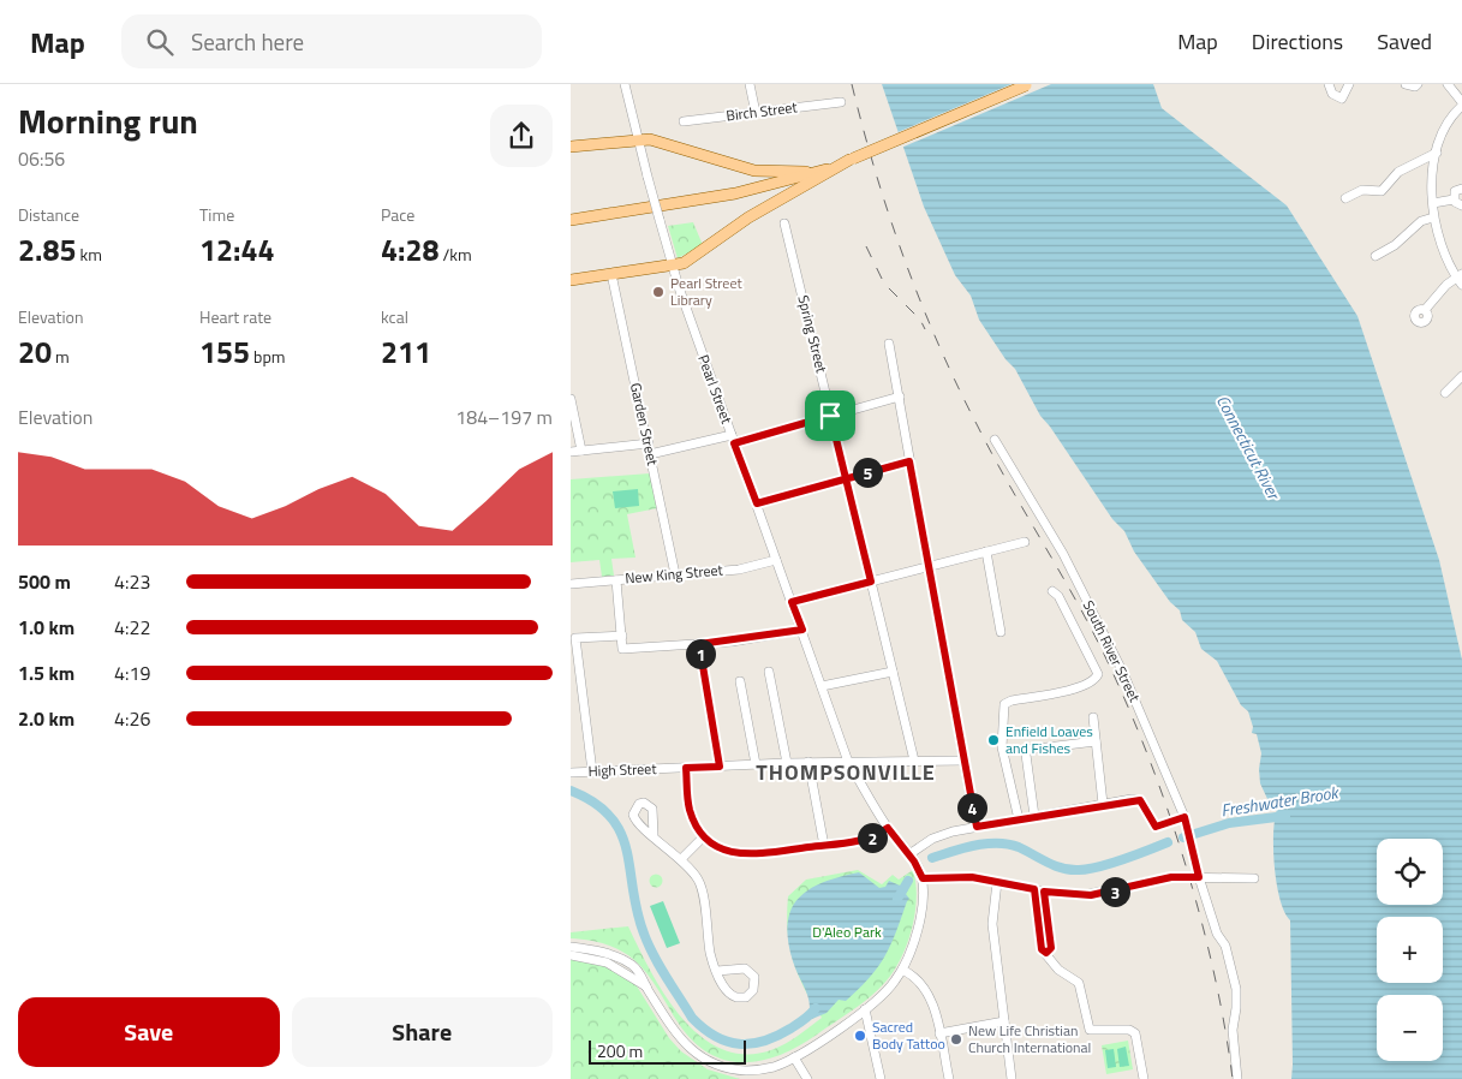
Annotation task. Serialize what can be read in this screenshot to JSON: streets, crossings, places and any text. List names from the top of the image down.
{
  "streets": {
    "street": [
      "Birch Street",
      "Spring Street",
      "Pearl Street",
      "Garden Street",
      "New King Street",
      "South River Street",
      "High Street"
    ]
  },
  "crossings": [
    ["Spring Street", "High Street"],
    ["Pearl Street", "New King Street"],
    ["Pearl Street", "High Street"],
    ["Garden Street", "New King Street"]
  ],
  "districts": ["THOMPSONVILLE"],
  "water": ["Connecticut River", "Freshwater Brook"],
  "parks": ["D'Aleo Park"],
  "places": [
    "Pearl Street Library",
    "Enfield Loaves and Fishes",
    "Sacred Body Tattoo",
    "New Life Christian Church International"
  ],
  "scale_bar": "200 m",
  "page": {
    "header": "Map",
    "search": "Search here",
    "nav": ["Map", "Directions", "Saved"],
    "heading": ["Morning run", "06:56"],
    "stats": [
      ["Distance", "2.85 km"],
      ["Time", "12:44"],
      ["Pace", "4:28 /km"],
      ["Elevation", "20 m"],
      ["Heart rate", "155 bpm"],
      ["kcal", "211"]
    ],
    "chart": ["Elevation", "184–197 m"],
    "pins": [
      "5",
      "1",
      "4",
      "2",
      "3"
    ],
    "list": [
      {
        "name": "500 m",
        "note": "4:23"
      },
      {
        "name": "1.0 km",
        "note": "4:22"
      },
      {
        "name": "1.5 km",
        "note": "4:19"
      },
      {
        "name": "2.0 km",
        "note": "4:26"
      }
    ],
    "map_buttons": ["+", "−"],
    "buttons": ["Save", "Share"],
    "scale": "200 m"
  }
}
